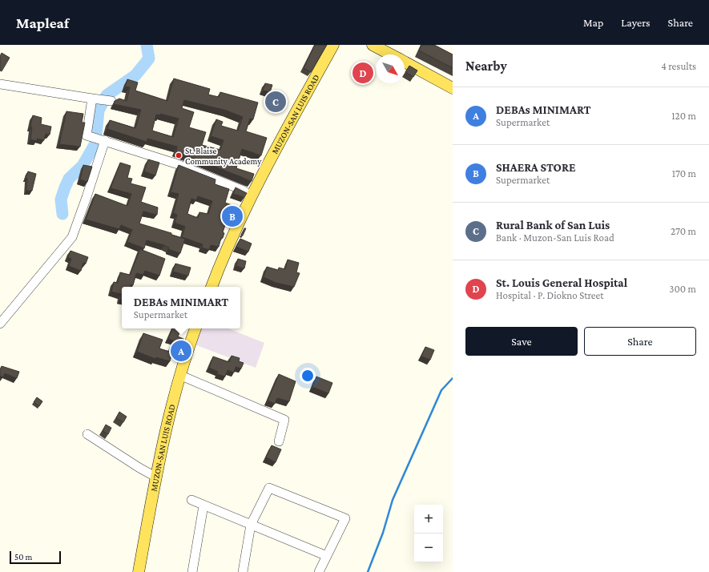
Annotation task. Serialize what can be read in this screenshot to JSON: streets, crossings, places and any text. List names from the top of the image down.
{
  "streets": {
    "main road": ["MUZON-SAN LUIS ROAD"]
  },
  "places": ["St. Blaise Community Academy"],
  "scale_bar": "50 m",
  "north": "bottom right",
  "page": {
    "header": "Mapleaf",
    "nav": ["Map", "Layers", "Share"],
    "heading": ["Nearby", "4 results"],
    "pins": [
      "D",
      "C",
      "B",
      "A"
    ],
    "list": [
      {
        "mark": "A",
        "name": "DEBAs MINIMART",
        "note": "Supermarket",
        "value": "120 m"
      },
      {
        "mark": "B",
        "name": "SHAERA STORE",
        "note": "Supermarket",
        "value": "170 m"
      },
      {
        "mark": "C",
        "name": "Rural Bank of San Luis",
        "note": "Bank · Muzon-San Luis Road",
        "value": "270 m"
      },
      {
        "mark": "D",
        "name": "St. Louis General Hospital",
        "note": "Hospital · P. Diokno Street",
        "value": "300 m"
      }
    ],
    "popup": ["DEBAs MINIMART", "Supermarket"],
    "buttons": ["Save", "Share"],
    "map_buttons": ["+", "−"],
    "scale": "50 m"
  }
}
